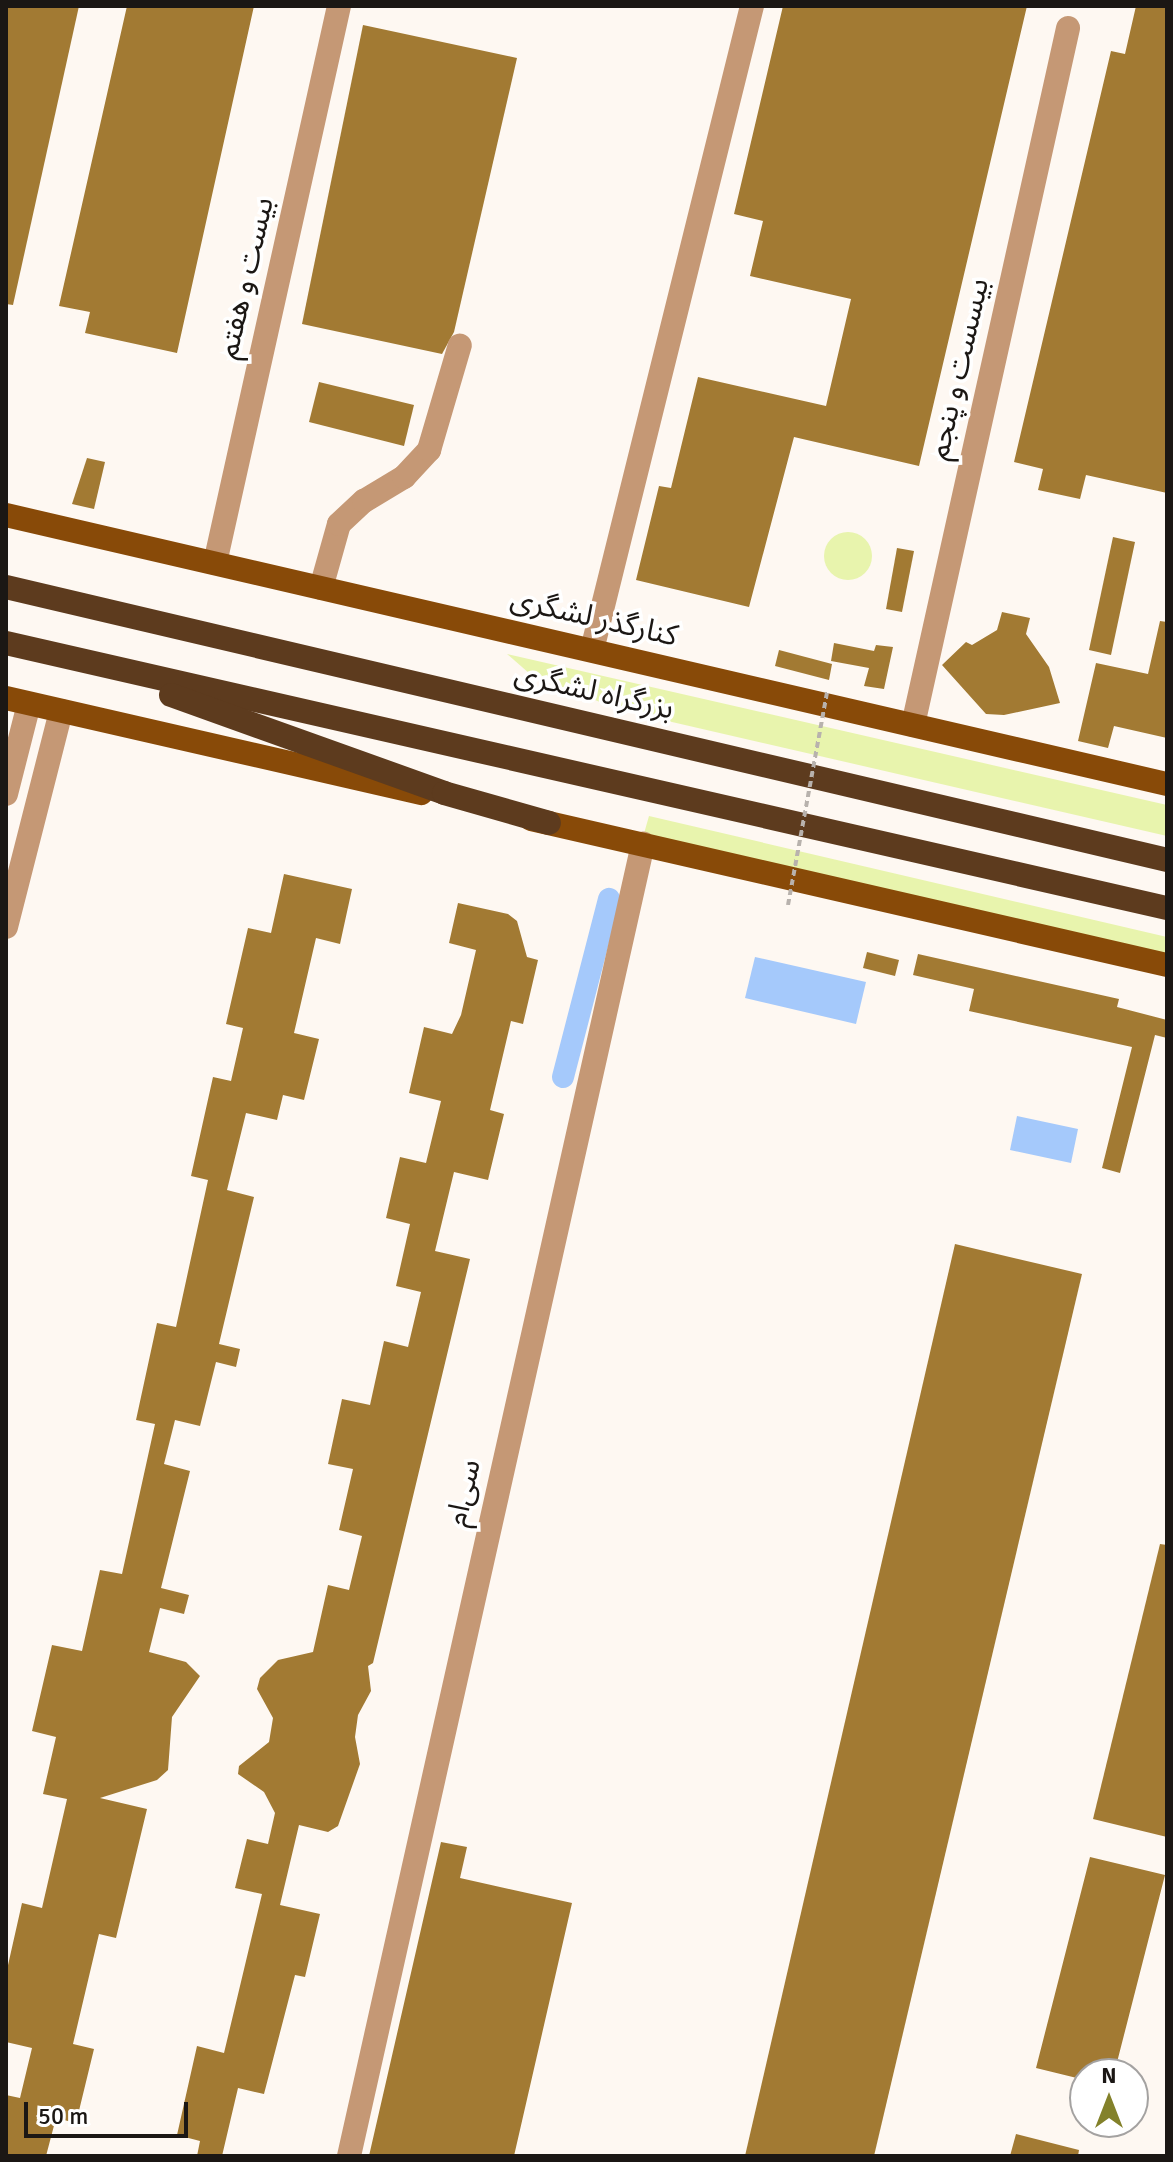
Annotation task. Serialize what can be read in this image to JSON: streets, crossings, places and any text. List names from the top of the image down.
{
  "streets": {
    "highway": ["بزرگراه لشگری"],
    "main road": ["کنارگذر لشگری"],
    "street": ["بیست و هفتم", "بیسست و پنجم", "سی‌ام"]
  },
  "crossings": [
    ["بیست و هفتم", "کنارگذر لشگری"],
    ["بیسست و پنجم", "کنارگذر لشگری"]
  ],
  "scale_bar": "50 m",
  "north": "top"
}
